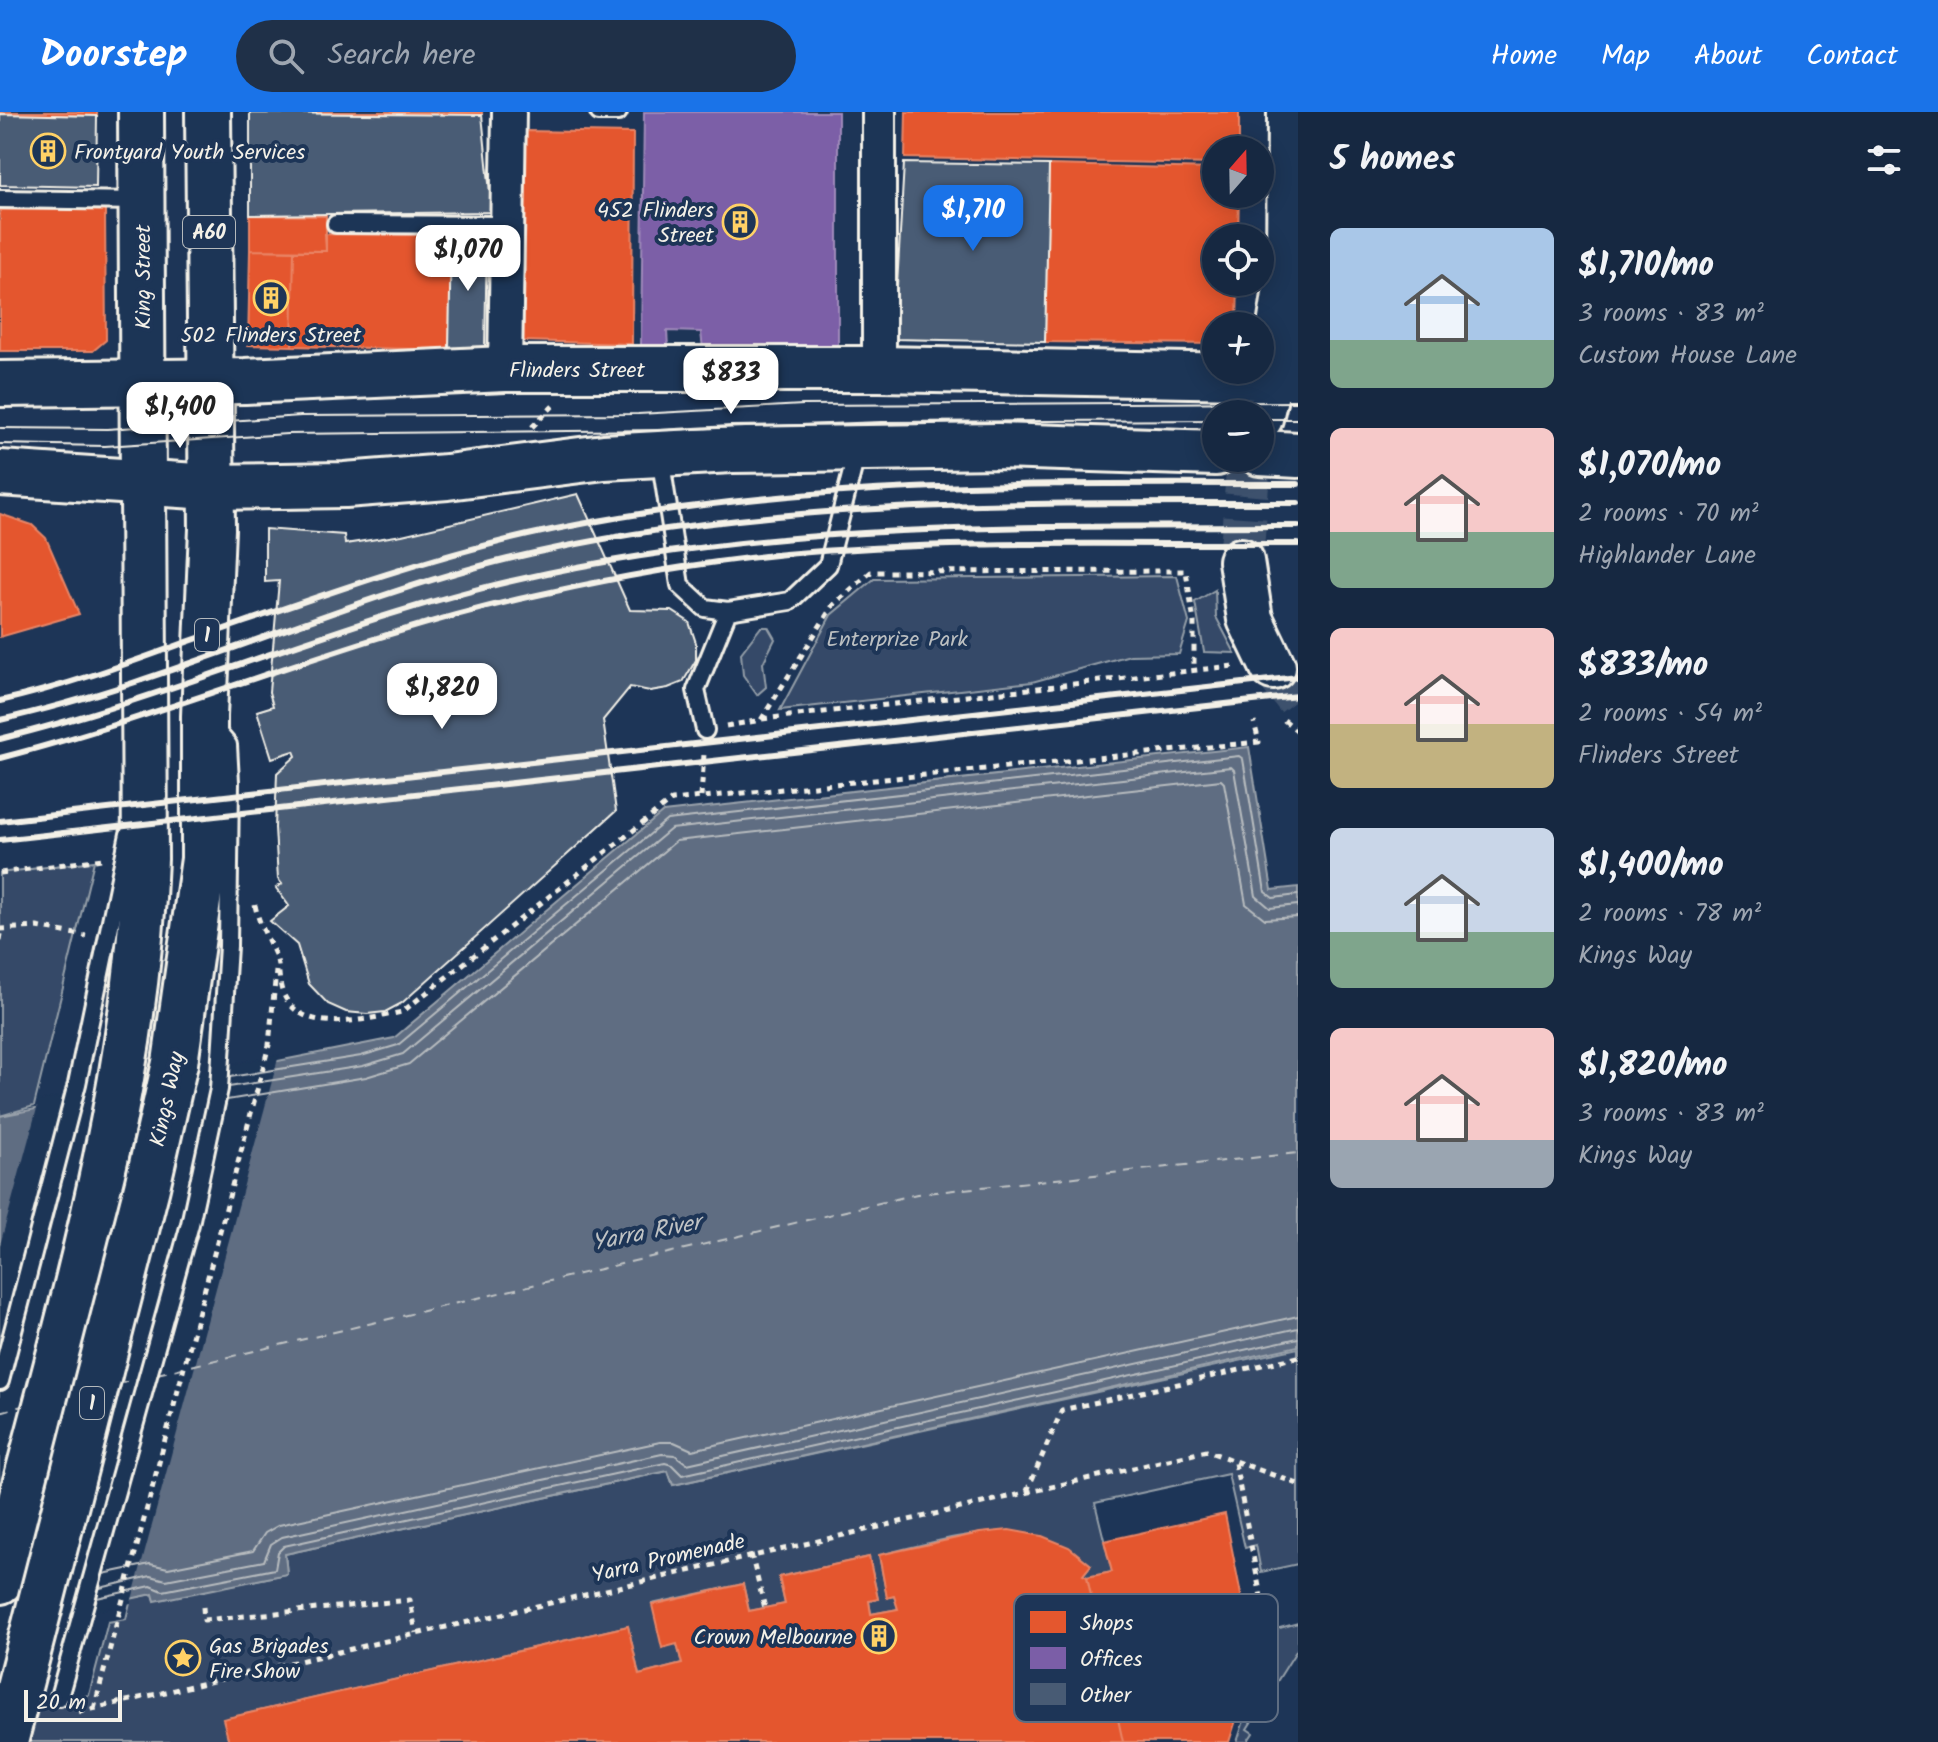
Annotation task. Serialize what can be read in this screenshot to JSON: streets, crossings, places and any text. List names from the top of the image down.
{
  "streets": {
    "main road": [
      "A60",
      "King Street",
      "Flinders Street",
      "1",
      "Kings Way"
    ],
    "path": ["Yarra Promenade"]
  },
  "crossings": [
    ["A60", "Flinders Street"],
    ["A60", "Kings Way"],
    ["King Street", "Flinders Street"]
  ],
  "water": ["Yarra River"],
  "parks": ["Enterprize Park"],
  "places": {
    "building": [
      "Frontyard Youth Services",
      "452 Flinders Street",
      "502 Flinders Street",
      "Crown Melbourne"
    ],
    "place": ["Gas Brigades Fire Show"]
  },
  "legend": ["Shops", "Offices", "Other"],
  "scale_bar": "20 m",
  "north": "top",
  "page": {
    "header": "Doorstep",
    "search": "Search here",
    "nav": [
      "Home",
      "Map",
      "About",
      "Contact"
    ],
    "heading": "5 homes",
    "map_buttons": ["+", "−"],
    "price": [
      "$1,710",
      "$1,070",
      "$833",
      "$1,400",
      "$1,820"
    ],
    "list": [
      {
        "name": "$1,710/mo",
        "note": "3 rooms · 83 m² · Custom House Lane"
      },
      {
        "name": "$1,070/mo",
        "note": "2 rooms · 70 m² · Highlander Lane"
      },
      {
        "name": "$833/mo",
        "note": "2 rooms · 54 m² · Flinders Street"
      },
      {
        "name": "$1,400/mo",
        "note": "2 rooms · 78 m² · Kings Way"
      },
      {
        "name": "$1,820/mo",
        "note": "3 rooms · 83 m² · Kings Way"
      }
    ],
    "scale": "20 m"
  }
}
